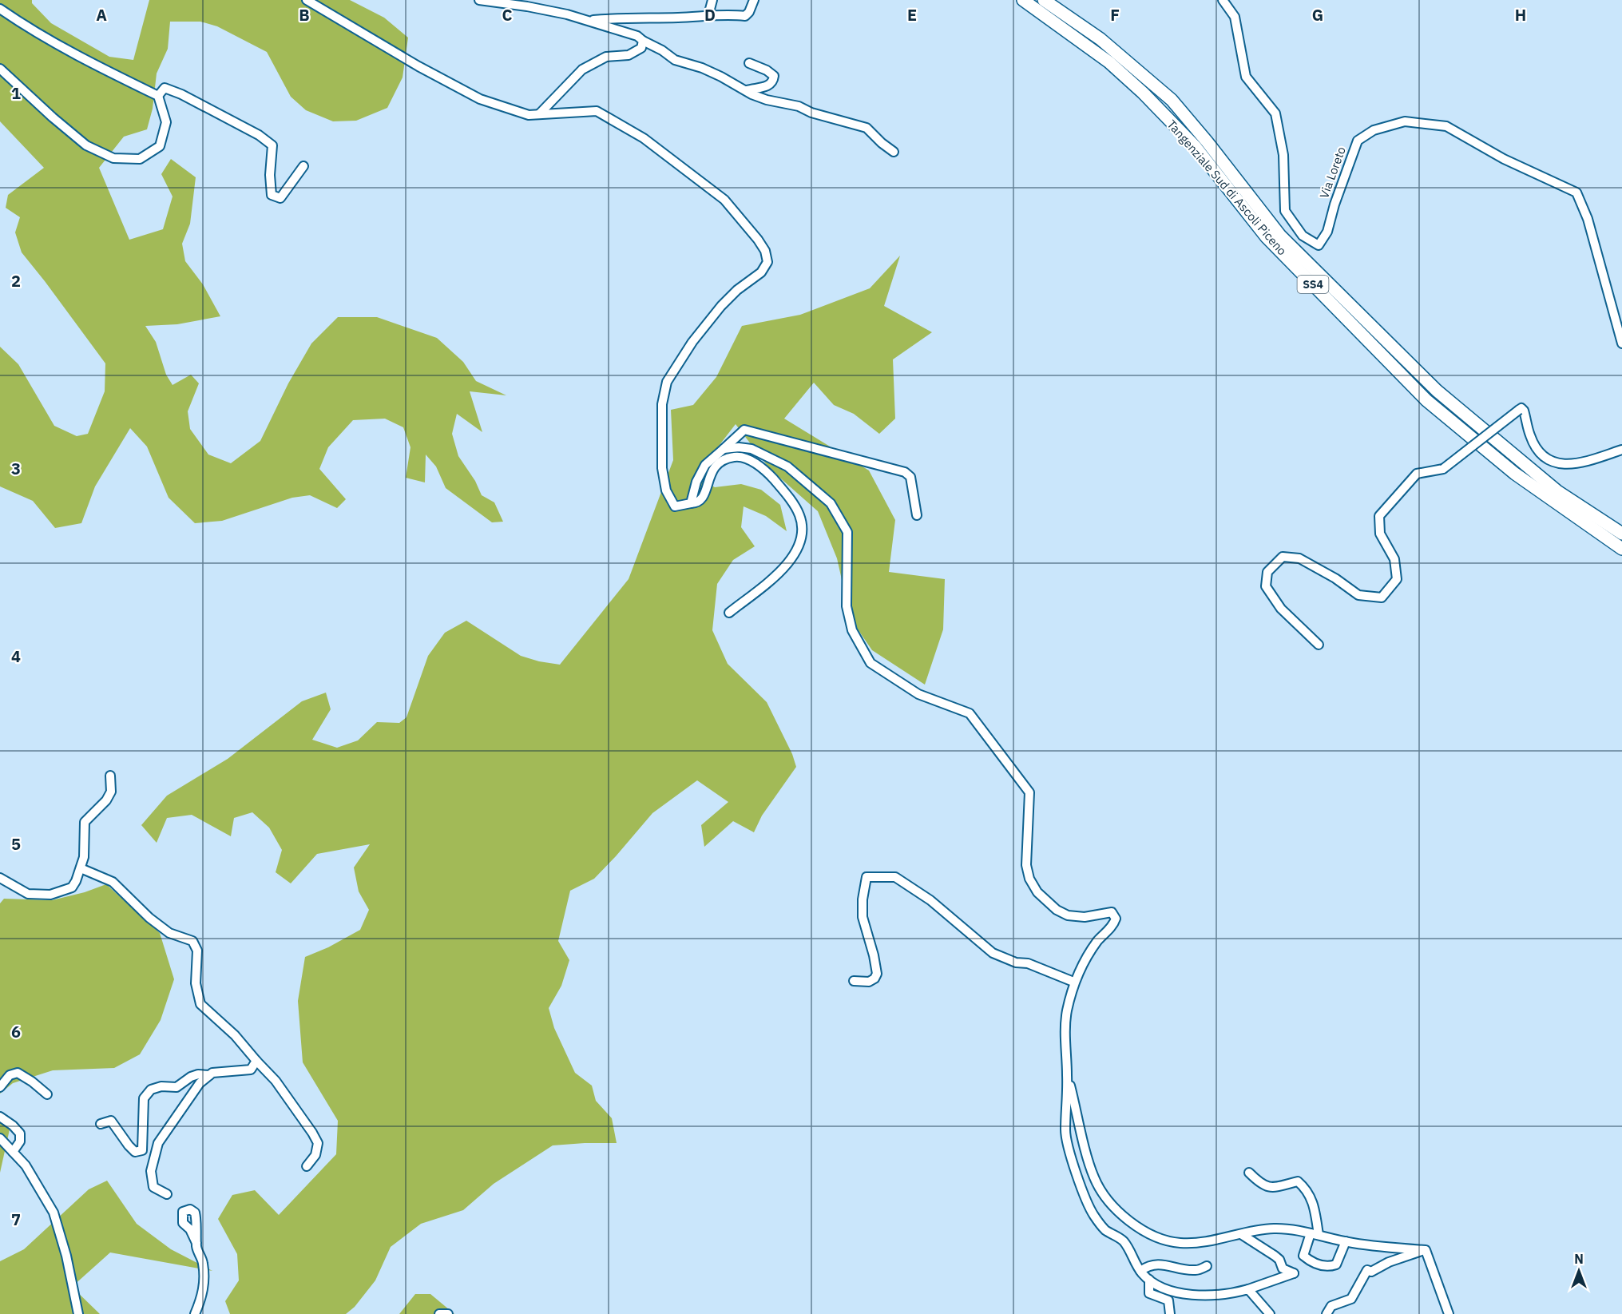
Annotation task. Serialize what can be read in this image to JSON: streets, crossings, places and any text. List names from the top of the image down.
{
  "streets": {
    "highway": ["Tangenziale Sud di Ascoli Piceno", "SS4"],
    "street": ["Via Loreto"]
  },
  "north": "top",
  "grid": {
    "columns": [
      "A",
      "B",
      "C",
      "D",
      "E",
      "F",
      "G",
      "H"
    ],
    "rows": [
      "1",
      "2",
      "3",
      "4",
      "5",
      "6",
      "7"
    ]
  }
}
